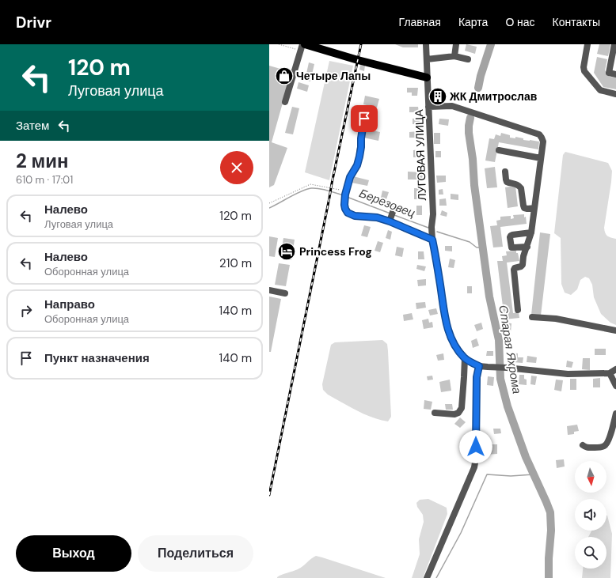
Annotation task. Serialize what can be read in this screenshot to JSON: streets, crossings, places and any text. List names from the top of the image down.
{
  "streets": {
    "street": ["ЛУГОВАЯ УЛИЦА"]
  },
  "water": ["Березовец", "Старая Яхрома"],
  "places": {
    "shop": ["Четыре Лапы"],
    "building": ["ЖК Дмитрослав"],
    "hotel": ["Princess Frog"]
  },
  "north": "bottom",
  "page": {
    "header": "Drivr",
    "nav": [
      "Главная",
      "Карта",
      "О нас",
      "Контакты"
    ],
    "turn": ["120 m", "Луговая улица"],
    "then": "Затем",
    "heading": ["2 мин", "610 m · 17:01"],
    "list": [
      {
        "name": "Налево",
        "note": "Луговая улица",
        "value": "120 m"
      },
      {
        "name": "Налево",
        "note": "Оборонная улица",
        "value": "210 m"
      },
      {
        "name": "Направо",
        "note": "Оборонная улица",
        "value": "140 m"
      },
      {
        "name": "Пункт назначения",
        "value": "140 m"
      }
    ],
    "buttons": ["Выход", "Поделиться"]
  }
}
